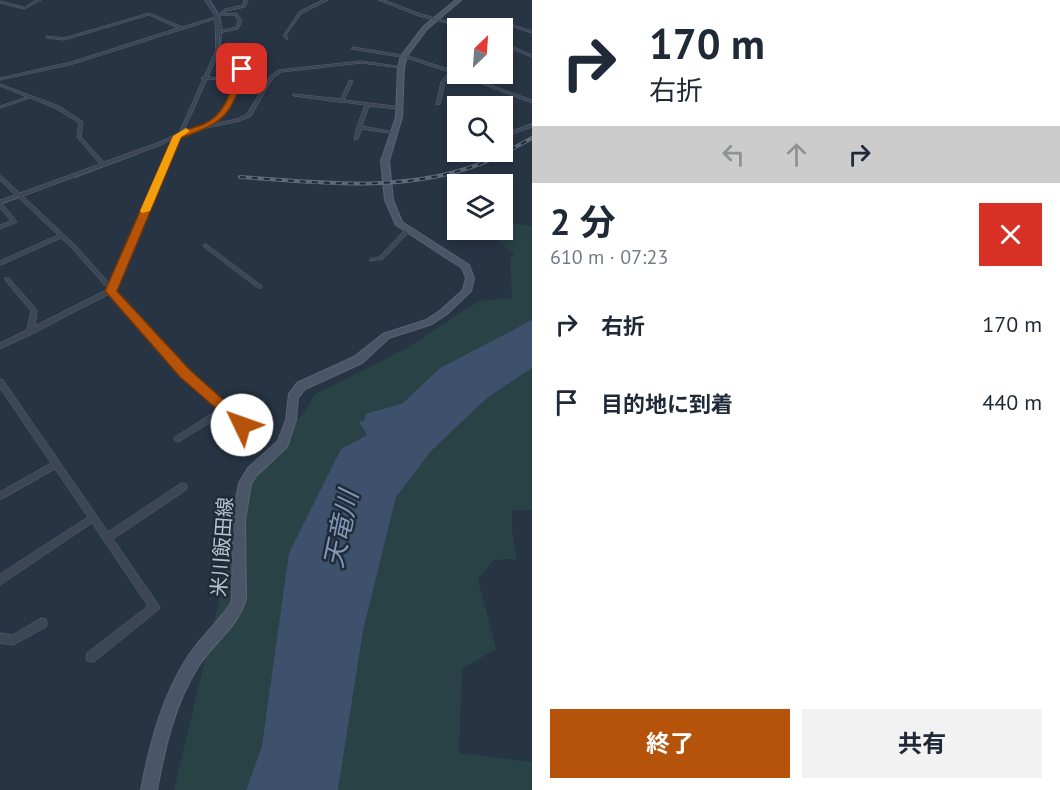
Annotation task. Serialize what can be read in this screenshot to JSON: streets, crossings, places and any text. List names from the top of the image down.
{
  "streets": {
    "main road": ["米川飯田線"]
  },
  "water": ["天竜川"],
  "north": "top right",
  "page": {
    "turn": ["170 m", "右折"],
    "heading": ["2 分", "610 m · 07:23"],
    "list": [
      {
        "name": "右折",
        "value": "170 m"
      },
      {
        "name": "目的地に到着",
        "value": "440 m"
      }
    ],
    "buttons": ["終了", "共有"]
  }
}
